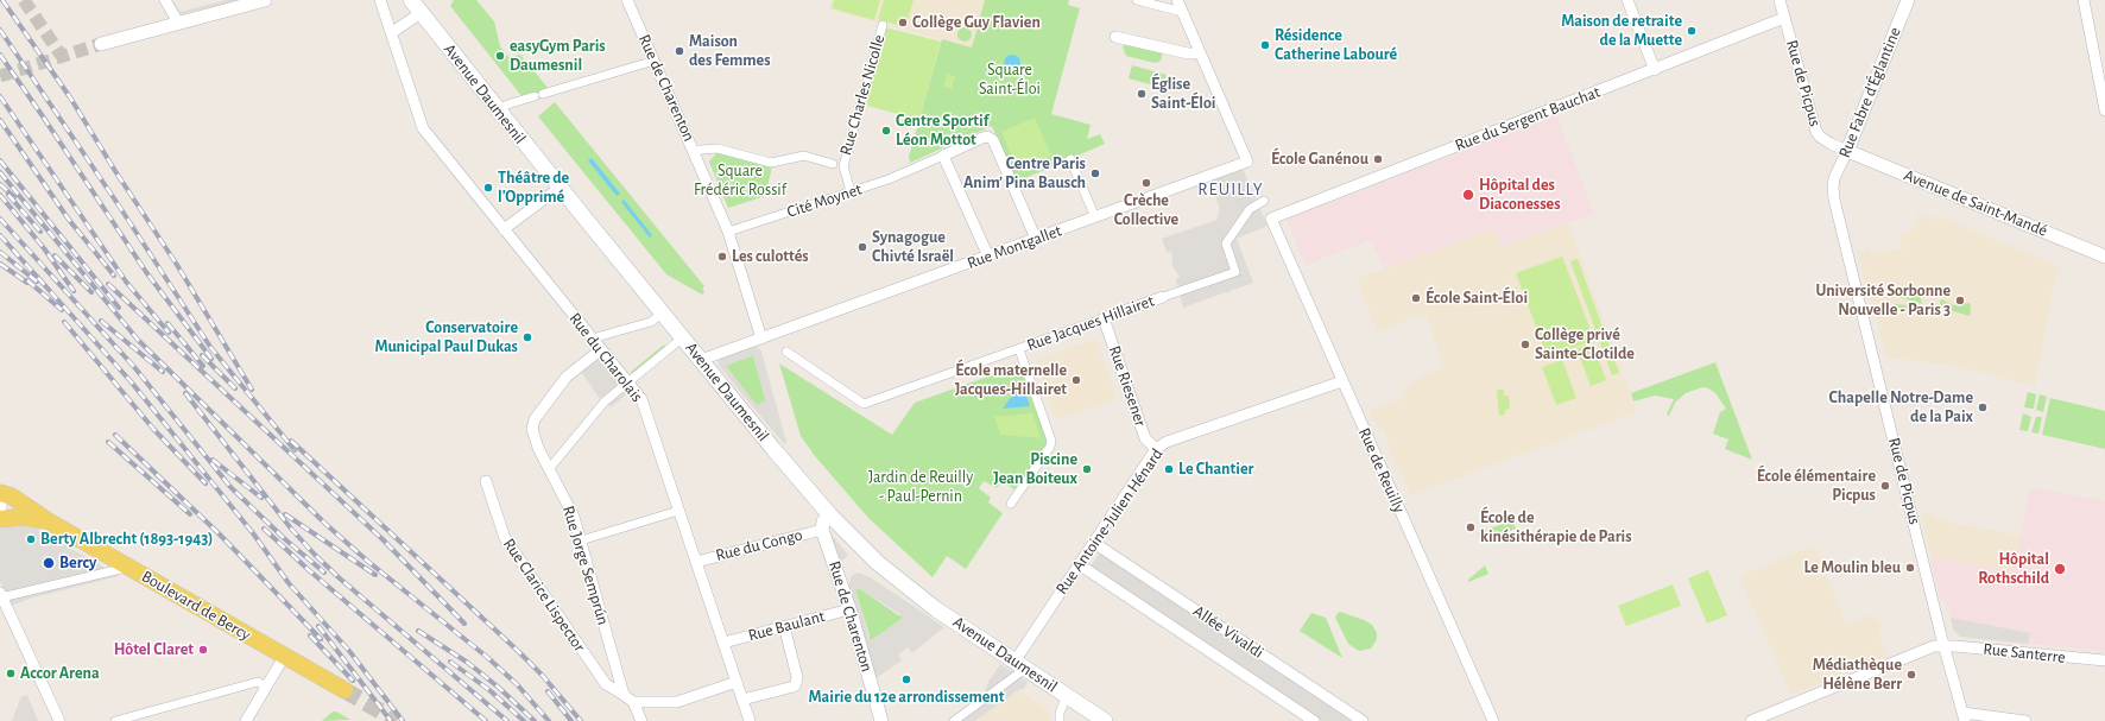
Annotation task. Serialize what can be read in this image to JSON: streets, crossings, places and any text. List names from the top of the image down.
{
  "streets": {
    "main road": ["Avenue Daumesnil", "Boulevard de Bercy"],
    "street": [
      "Rue de Picpus",
      "Rue de Charenton",
      "Rue Fabre d'Églantine",
      "Rue Charles Nicolle",
      "Rue du Sergent Bauchat",
      "Cité Moynet",
      "Avenue de Saint-Mandé",
      "Rue Montgallet",
      "Rue Jacques Hillairet",
      "Rue du Charolais",
      "Rue Riesener",
      "Rue de Reuilly",
      "Rue Antoine-Julien Hénard",
      "Rue du Congo",
      "Rue Jorge Semprún",
      "Rue Clarice Lispector",
      "Rue Baulant",
      "Allée Vivaldi",
      "Rue Santerre"
    ]
  },
  "crossings": [
    ["Rue de Picpus", "Rue Fabre d'Églantine"],
    ["Rue de Picpus", "Rue du Sergent Bauchat"],
    ["Rue de Picpus", "Avenue de Saint-Mandé"],
    ["Rue de Picpus", "Rue Santerre"],
    ["Rue de Charenton", "Rue Charles Nicolle"],
    ["Rue de Charenton", "Cité Moynet"],
    ["Rue de Charenton", "Rue Montgallet"],
    ["Rue de Charenton", "Rue du Congo"],
    ["Rue de Charenton", "Rue Baulant"],
    ["Rue Fabre d'Églantine", "Avenue de Saint-Mandé"],
    ["Avenue Daumesnil", "Rue Montgallet"],
    ["Avenue Daumesnil", "Rue Antoine-Julien Hénard"],
    ["Rue Charles Nicolle", "Cité Moynet"],
    ["Rue du Sergent Bauchat", "Rue de Reuilly"],
    ["Rue Jacques Hillairet", "Rue Riesener"],
    ["Rue du Charolais", "Rue du Congo"],
    ["Rue du Charolais", "Rue Jorge Semprún"],
    ["Rue du Charolais", "Rue Baulant"],
    ["Rue Riesener", "Rue Antoine-Julien Hénard"],
    ["Rue de Reuilly", "Rue Antoine-Julien Hénard"],
    ["Rue Antoine-Julien Hénard", "Allée Vivaldi"],
    ["Rue Jorge Semprún", "Rue Clarice Lispector"]
  ],
  "districts": ["REUILLY"],
  "parks": ["Square Saint-Éloi", "Square Frédéric Rossif", "Jardin de Reuilly - Paul-Pernin"],
  "places": [
    "Collège Guy Flavien",
    "Maison de retraite de la Muette",
    "Résidence Catherine Labouré",
    "Maison des Femmes",
    "easyGym Paris Daumesnil",
    "Église Saint-Éloi",
    "Centre Sportif Léon Mottot",
    "École Ganénou",
    "Centre Paris Anim’ Pina Bausch",
    "Crèche Collective",
    "Théâtre de l'Opprimé",
    "Hôpital des Diaconesses",
    "Synagogue Chivté Israël",
    "Les culottés",
    "École Saint-Éloi",
    "Université Sorbonne Nouvelle - Paris 3",
    "Conservatoire Municipal Paul Dukas",
    "Collège privé Sainte-Clotilde",
    "École maternelle Jacques-Hillairet",
    "Chapelle Notre-Dame de la Paix",
    "Piscine Jean Boiteux",
    "Le Chantier",
    "École élémentaire Picpus",
    "École de kinésithérapie de Paris",
    "Berty Albrecht (1893-1943)",
    "Bercy",
    "Le Moulin bleu",
    "Hôpital Rothschild",
    "Hôtel Claret",
    "Accor Arena",
    "Médiathèque Hélène Berr",
    "Mairie du 12e arrondissement"
  ]
}
